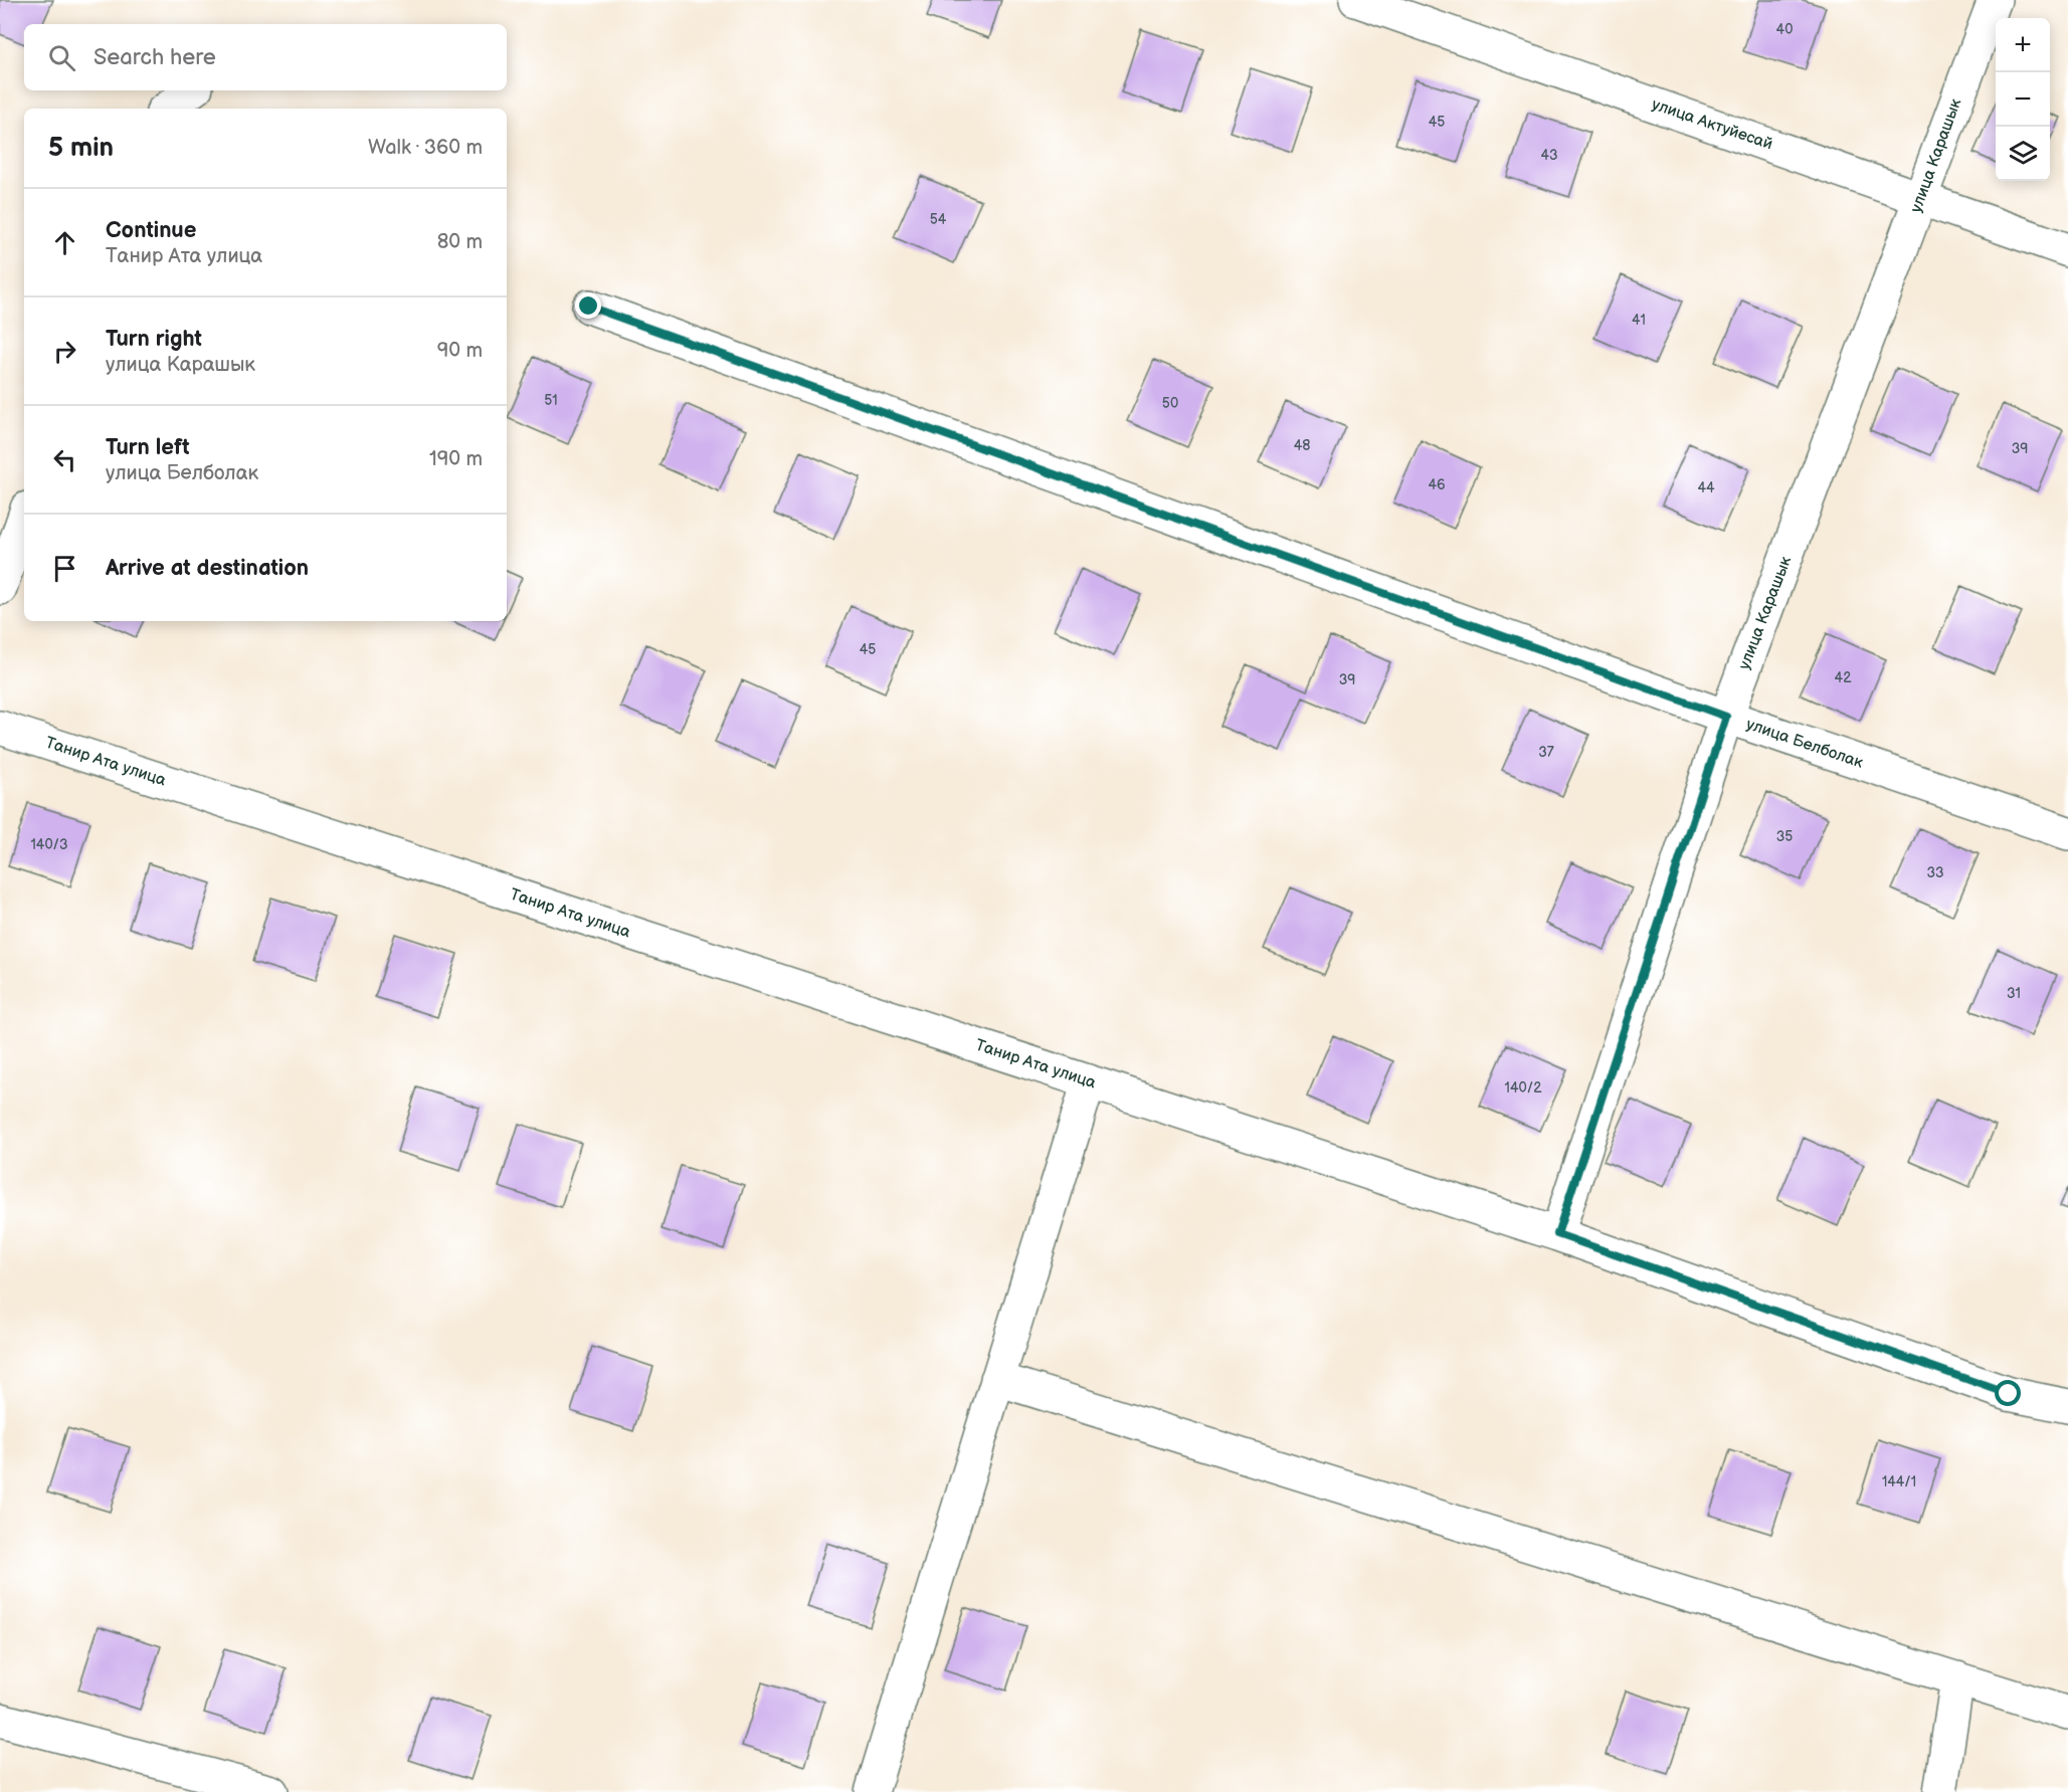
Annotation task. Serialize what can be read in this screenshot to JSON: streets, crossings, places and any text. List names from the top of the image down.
{
  "streets": {
    "street": [
      "улица Актуйесай",
      "улица Карашык",
      "улица Белболак",
      "Танир Ата улица"
    ]
  },
  "crossings": [
    ["улица Актуйесай", "улица Карашык"],
    ["улица Карашык", "улица Белболак"],
    ["улица Карашык", "Танир Ата улица"]
  ],
  "house_numbers": [
    "40",
    "45",
    "43",
    "54",
    "41",
    "51",
    "50",
    "48",
    "39",
    "46",
    "44",
    "45",
    "42",
    "39",
    "37",
    "35",
    "140/3",
    "33",
    "31",
    "140/2",
    "144/1"
  ],
  "page": {
    "map_buttons": ["+", "−"],
    "search": "Search here",
    "heading": ["5 min", "Walk · 360 m"],
    "list": [
      ["Continue", "Танир Ата улица", "80 m"],
      ["Turn right", "улица Карашык", "90 m"],
      ["Turn left", "улица Белболак", "190 m"],
      "Arrive at destination"
    ]
  }
}
